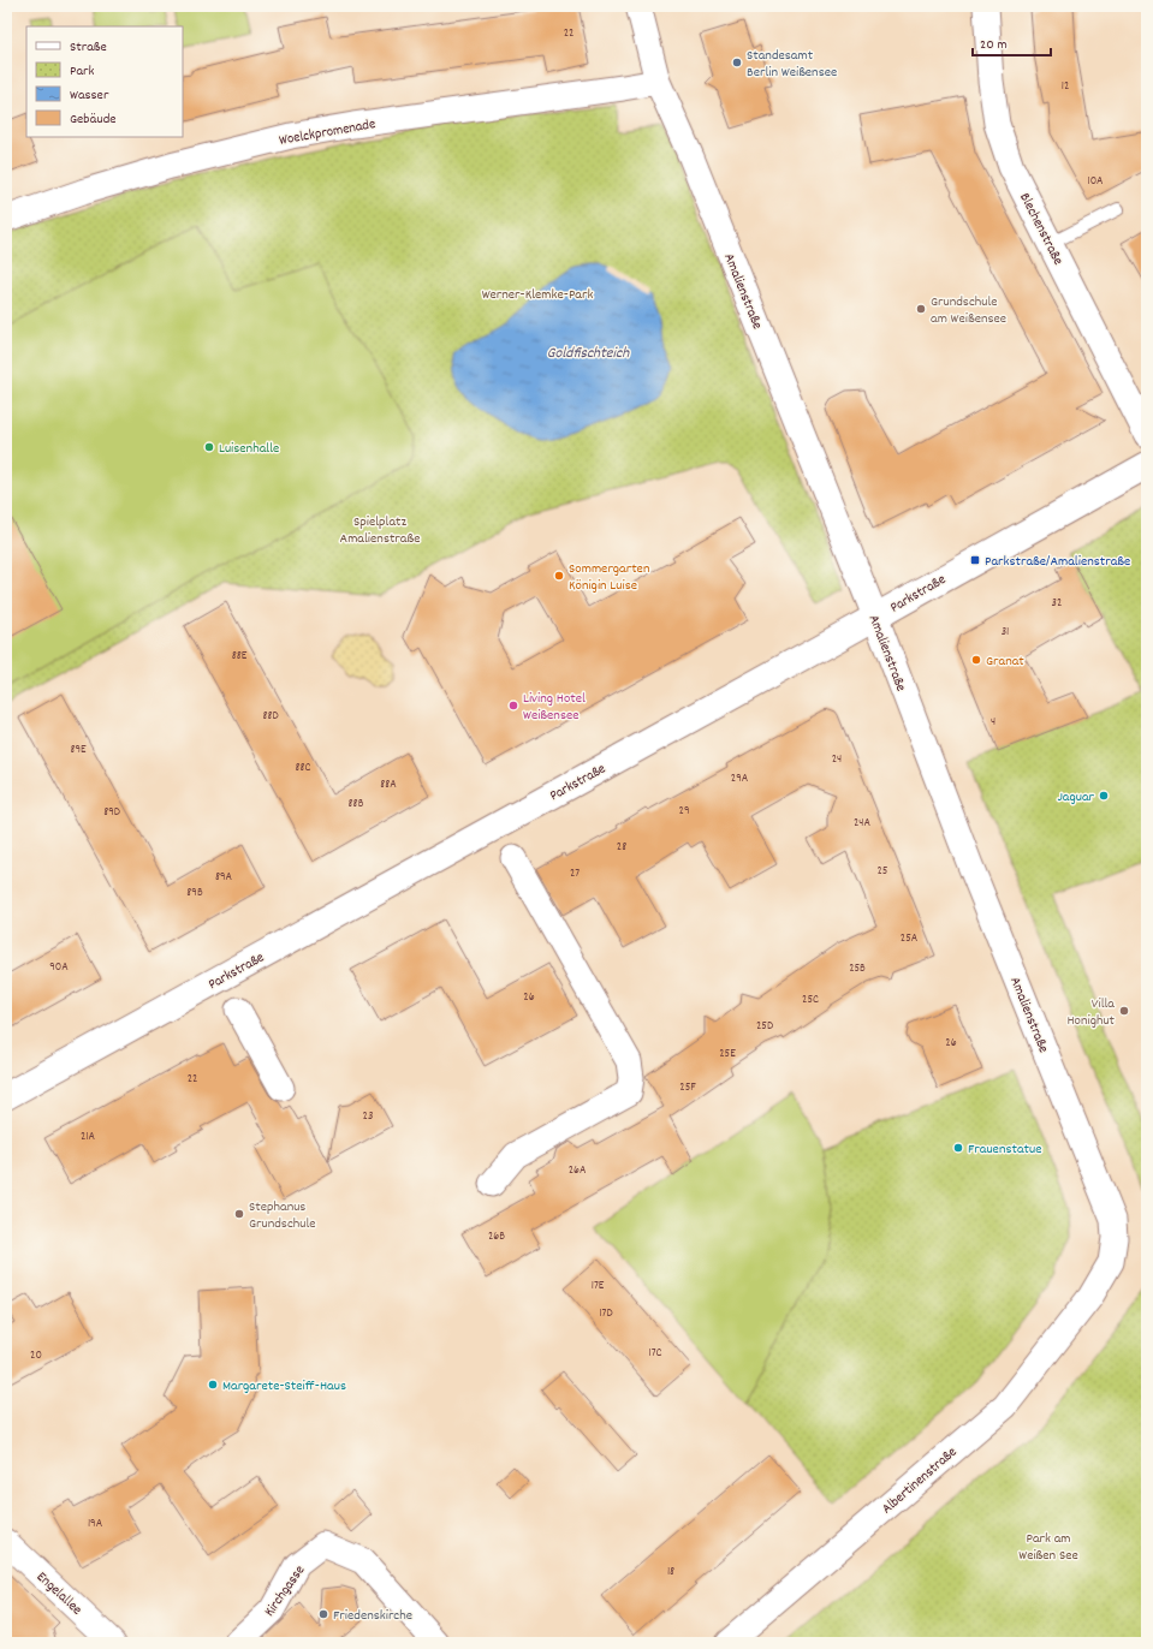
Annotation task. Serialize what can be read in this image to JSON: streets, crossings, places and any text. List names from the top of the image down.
{
  "streets": {
    "street": [
      "Woelckpromenade",
      "Blechenstraße",
      "Amalienstraße",
      "Parkstraße",
      "Albertinenstraße",
      "Kirchgasse",
      "Engelallee"
    ]
  },
  "crossings": [
    ["Woelckpromenade", "Amalienstraße"],
    ["Amalienstraße", "Parkstraße"],
    ["Amalienstraße", "Albertinenstraße"]
  ],
  "water": ["Goldfischteich"],
  "parks": ["Werner-Klemke-Park", "Spielplatz Amalienstraße", "Park am Weißen See"],
  "places": {
    "other": [
      "Standesamt Berlin Weißensee",
      "Grundschule am Weißensee",
      "Luisenhalle",
      "Sommergarten Königin Luise",
      "Granat",
      "Living Hotel Weißensee",
      "Jaguar",
      "Villa Honighut",
      "Frauenstatue",
      "Stephanus Grundschule",
      "Margarete-Steiff-Haus",
      "Friedenskirche"
    ],
    "transit": ["Parkstraße/Amalienstraße"]
  },
  "house_numbers": [
    "22",
    "12",
    "10A",
    "32",
    "31",
    "88E",
    "88D",
    "4",
    "89E",
    "24",
    "88C",
    "29A",
    "88A",
    "88B",
    "29",
    "89D",
    "24A",
    "28",
    "25",
    "27",
    "89A",
    "89B",
    "25A",
    "90A",
    "25B",
    "26",
    "25C",
    "25D",
    "26",
    "25E",
    "22",
    "25F",
    "23",
    "21A",
    "26A",
    "26B",
    "17E",
    "17D",
    "17C",
    "20",
    "19A",
    "18"
  ],
  "legend": [
    "Straße",
    "Park",
    "Wasser",
    "Gebäude"
  ],
  "scale_bar": "20 m"
}
